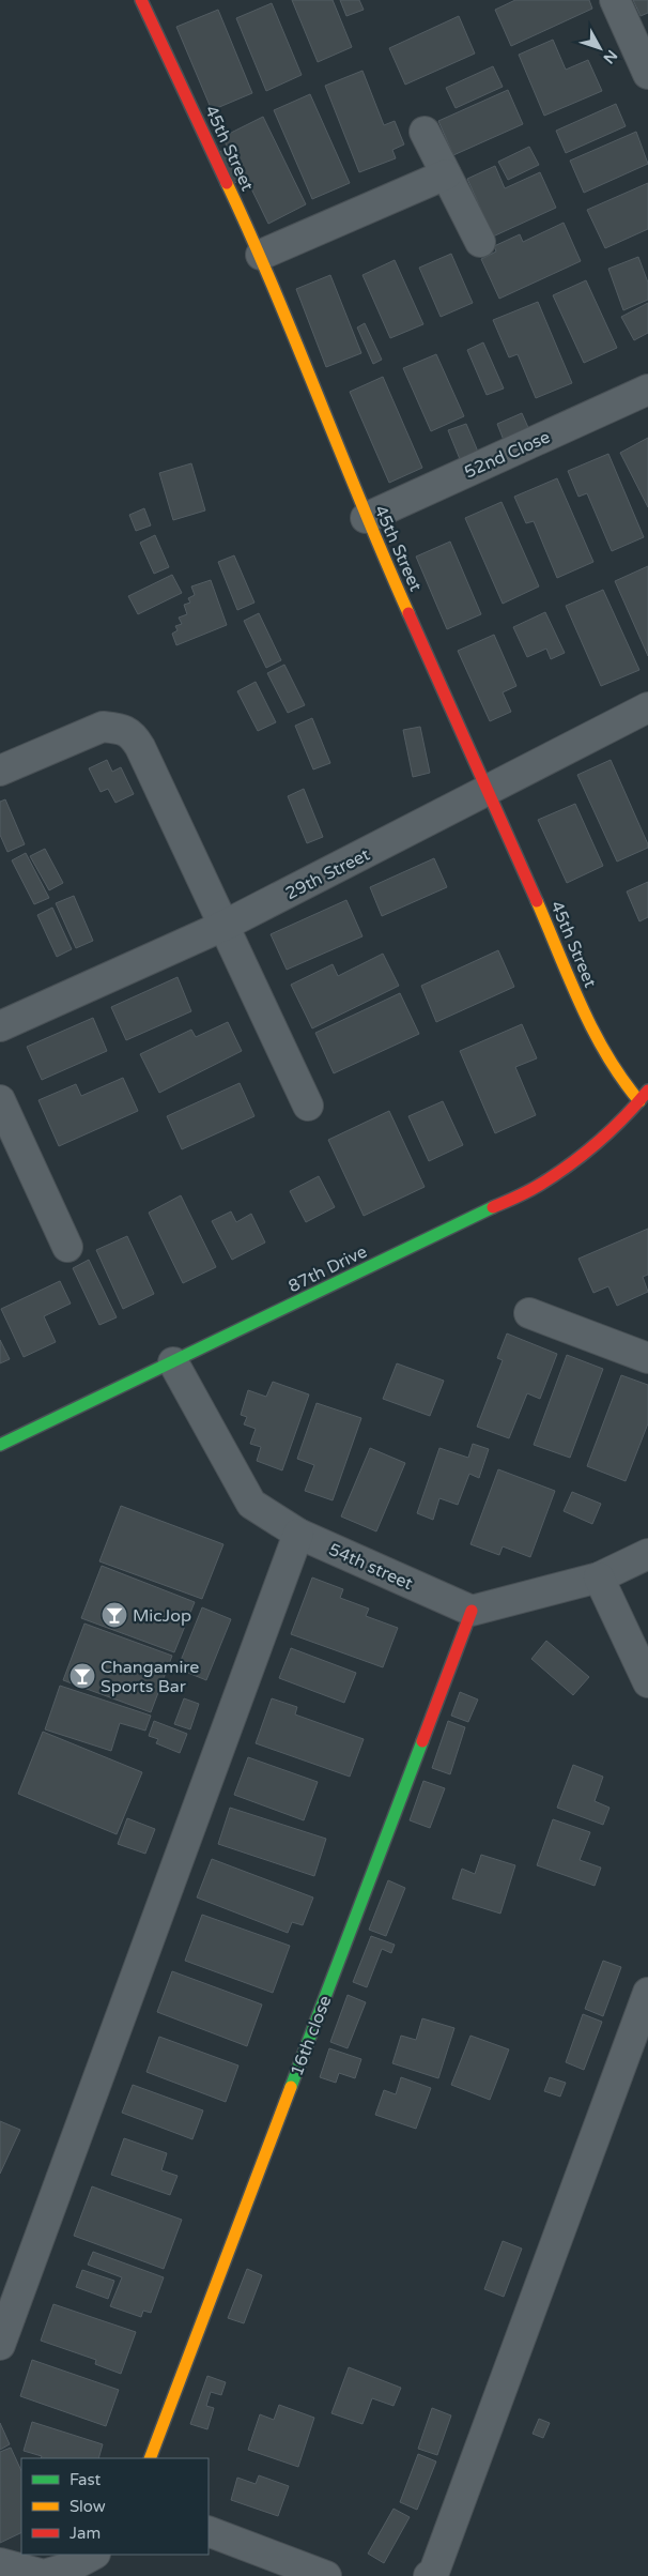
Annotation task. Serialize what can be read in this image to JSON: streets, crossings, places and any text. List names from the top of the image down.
{
  "streets": {
    "street": [
      "45th Street",
      "52nd Close",
      "29th Street",
      "87th Drive",
      "54th street",
      "16th close"
    ]
  },
  "crossings": [
    ["45th Street", "52nd Close"],
    ["45th Street", "29th Street"],
    ["45th Street", "87th Drive"],
    ["87th Drive", "54th street"],
    ["54th street", "16th close"]
  ],
  "places": {
    "bar": ["MicJop", "Changamire Sports Bar"]
  },
  "legend": ["Fast", "Slow", "Jam"],
  "north": "bottom right"
}
